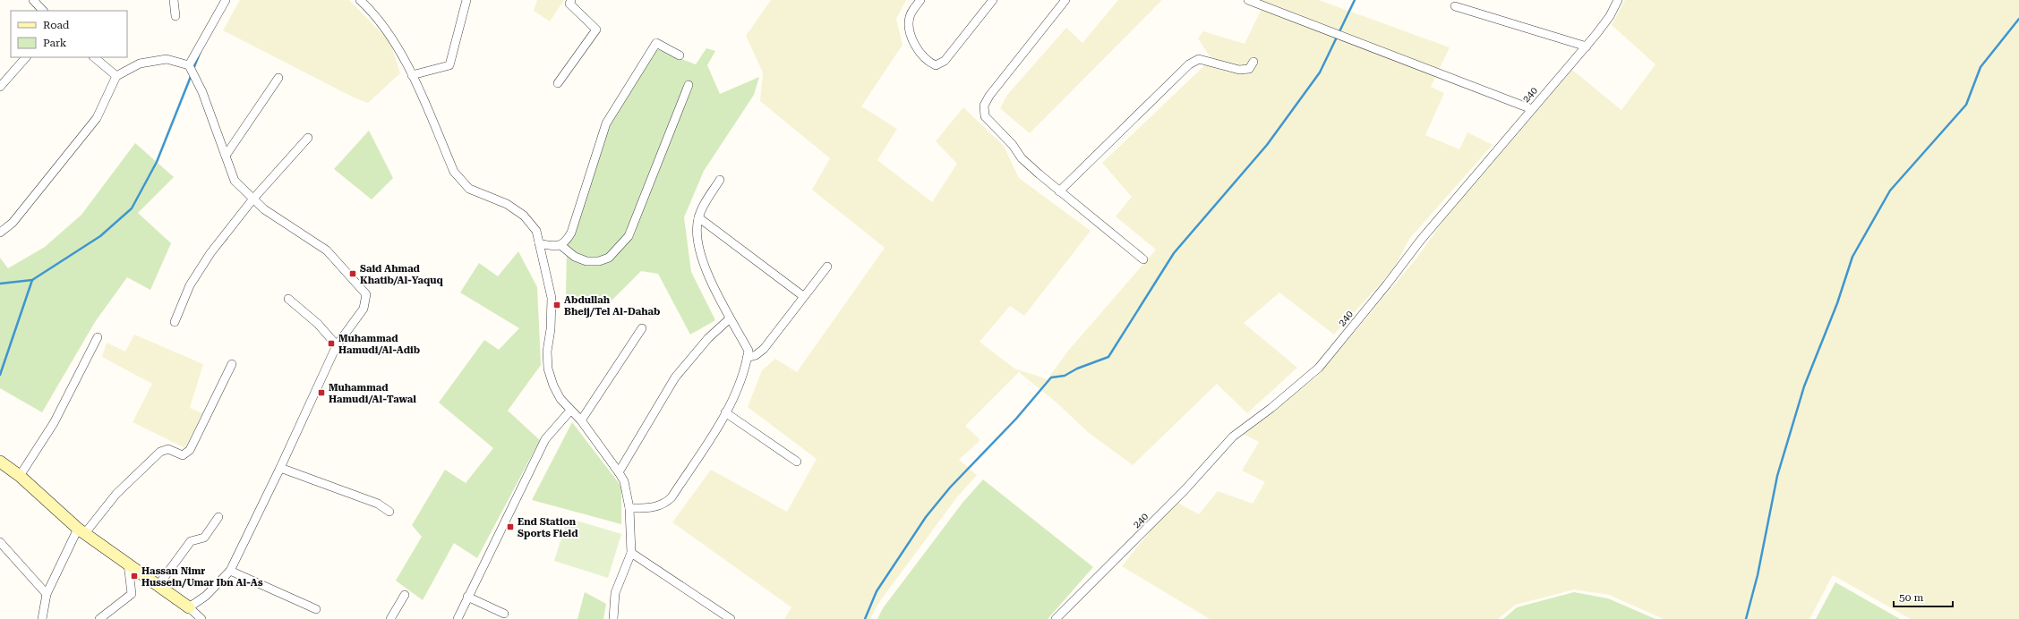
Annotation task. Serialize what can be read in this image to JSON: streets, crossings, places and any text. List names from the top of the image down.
{
  "streets": {
    "street": ["240"]
  },
  "places": {
    "transit": [
      "Said Ahmad Khatib/Al-Yaquq",
      "Abdullah Bheij/Tel Al-Dahab",
      "Muhammad Hamudi/Al-Adib",
      "Muhammad Hamudi/Al-Tawal",
      "End Station Sports Field",
      "Hassan Nimr Hussein/Umar Ibn Al-As"
    ]
  },
  "legend": ["Road", "Park"],
  "scale_bar": "50 m"
}
